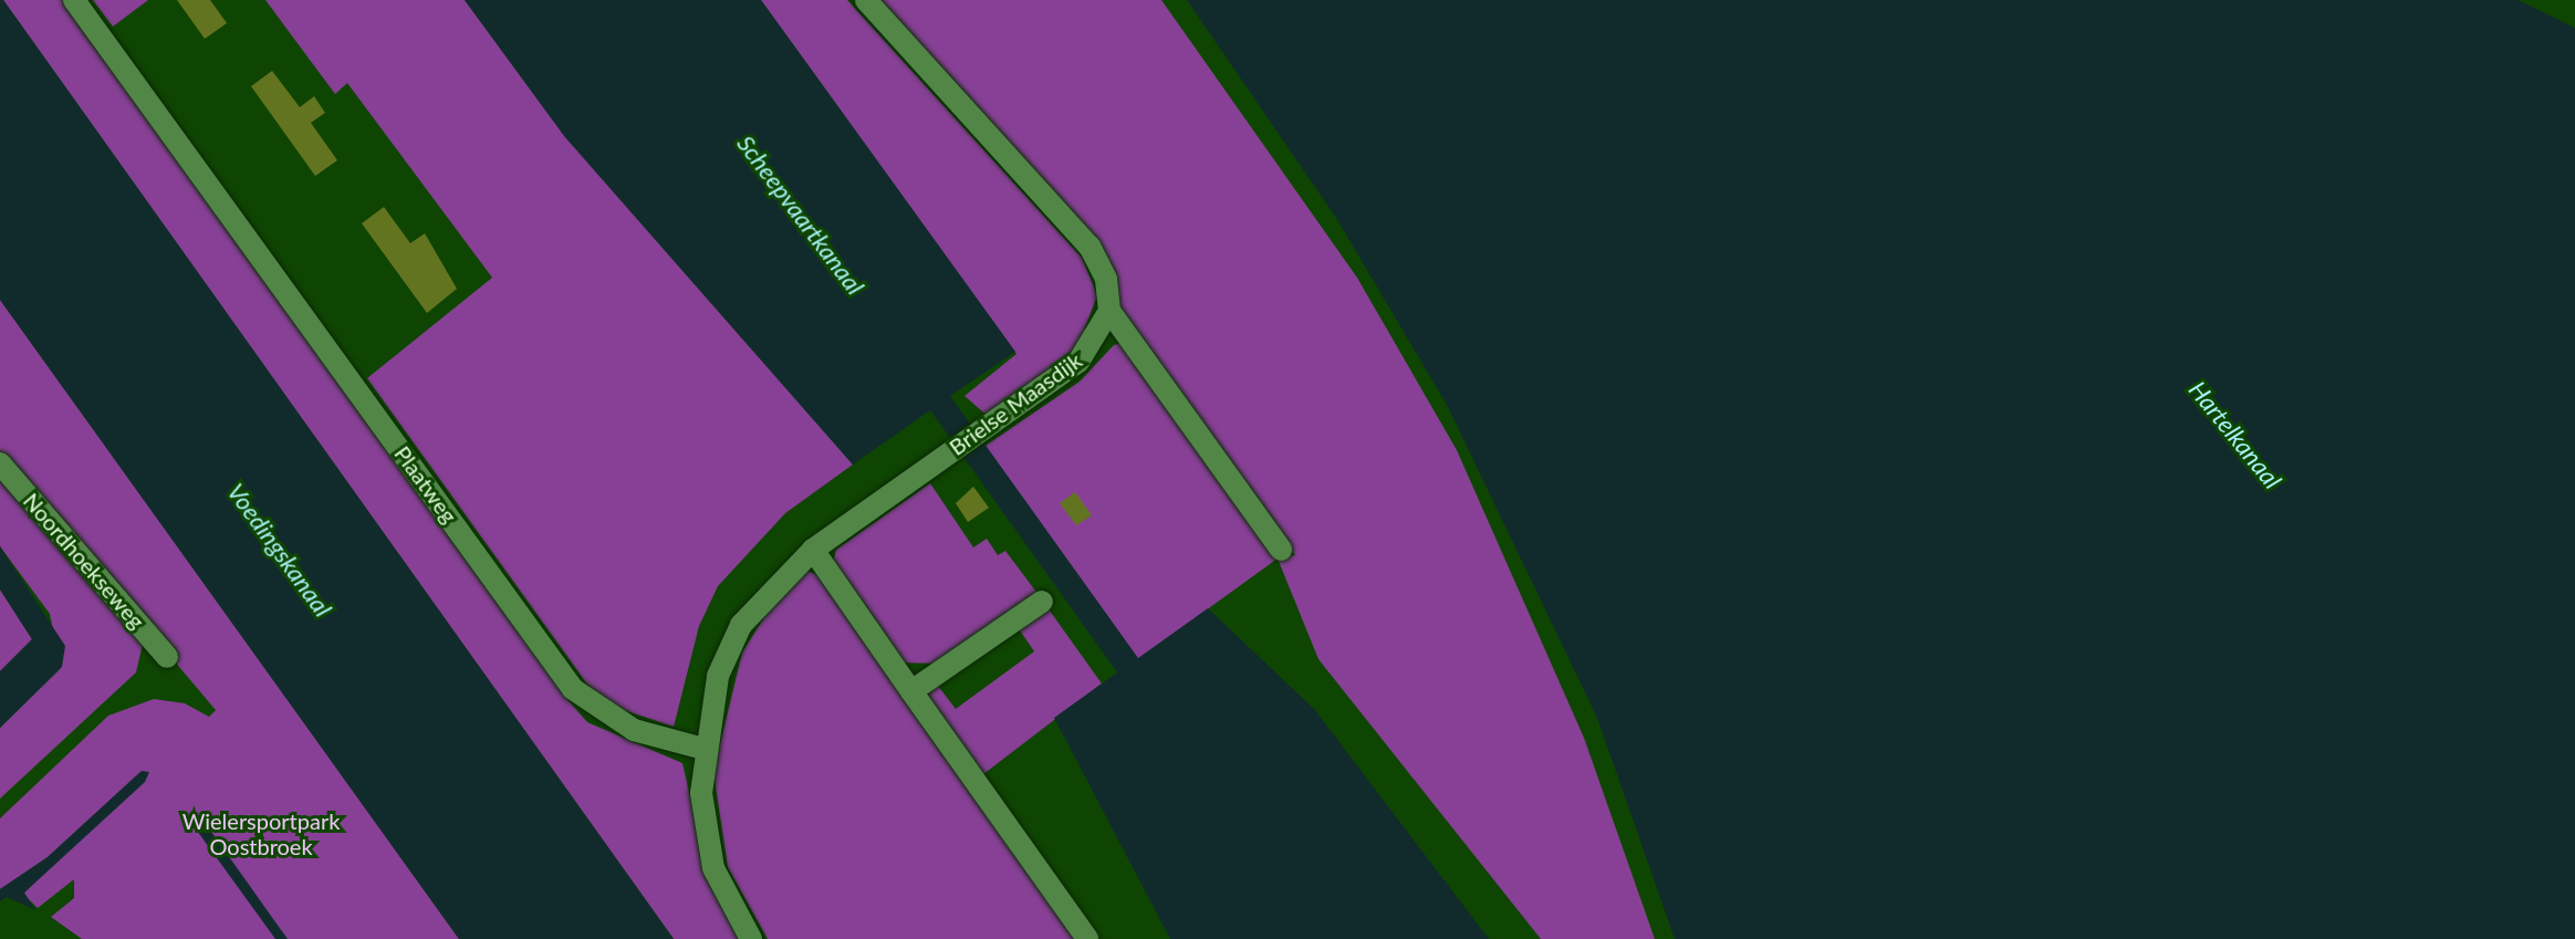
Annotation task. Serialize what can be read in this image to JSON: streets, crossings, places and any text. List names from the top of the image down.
{
  "streets": {
    "street": ["Brielse Maasdijk", "Plaatweg", "Noordhoekseweg"]
  },
  "crossings": [
    ["Brielse Maasdijk", "Plaatweg"]
  ],
  "water": ["Scheepvaartkanaal", "Hartelkanaal", "Voedingskanaal"],
  "parks": ["Wielersportpark Oostbroek"]
}
